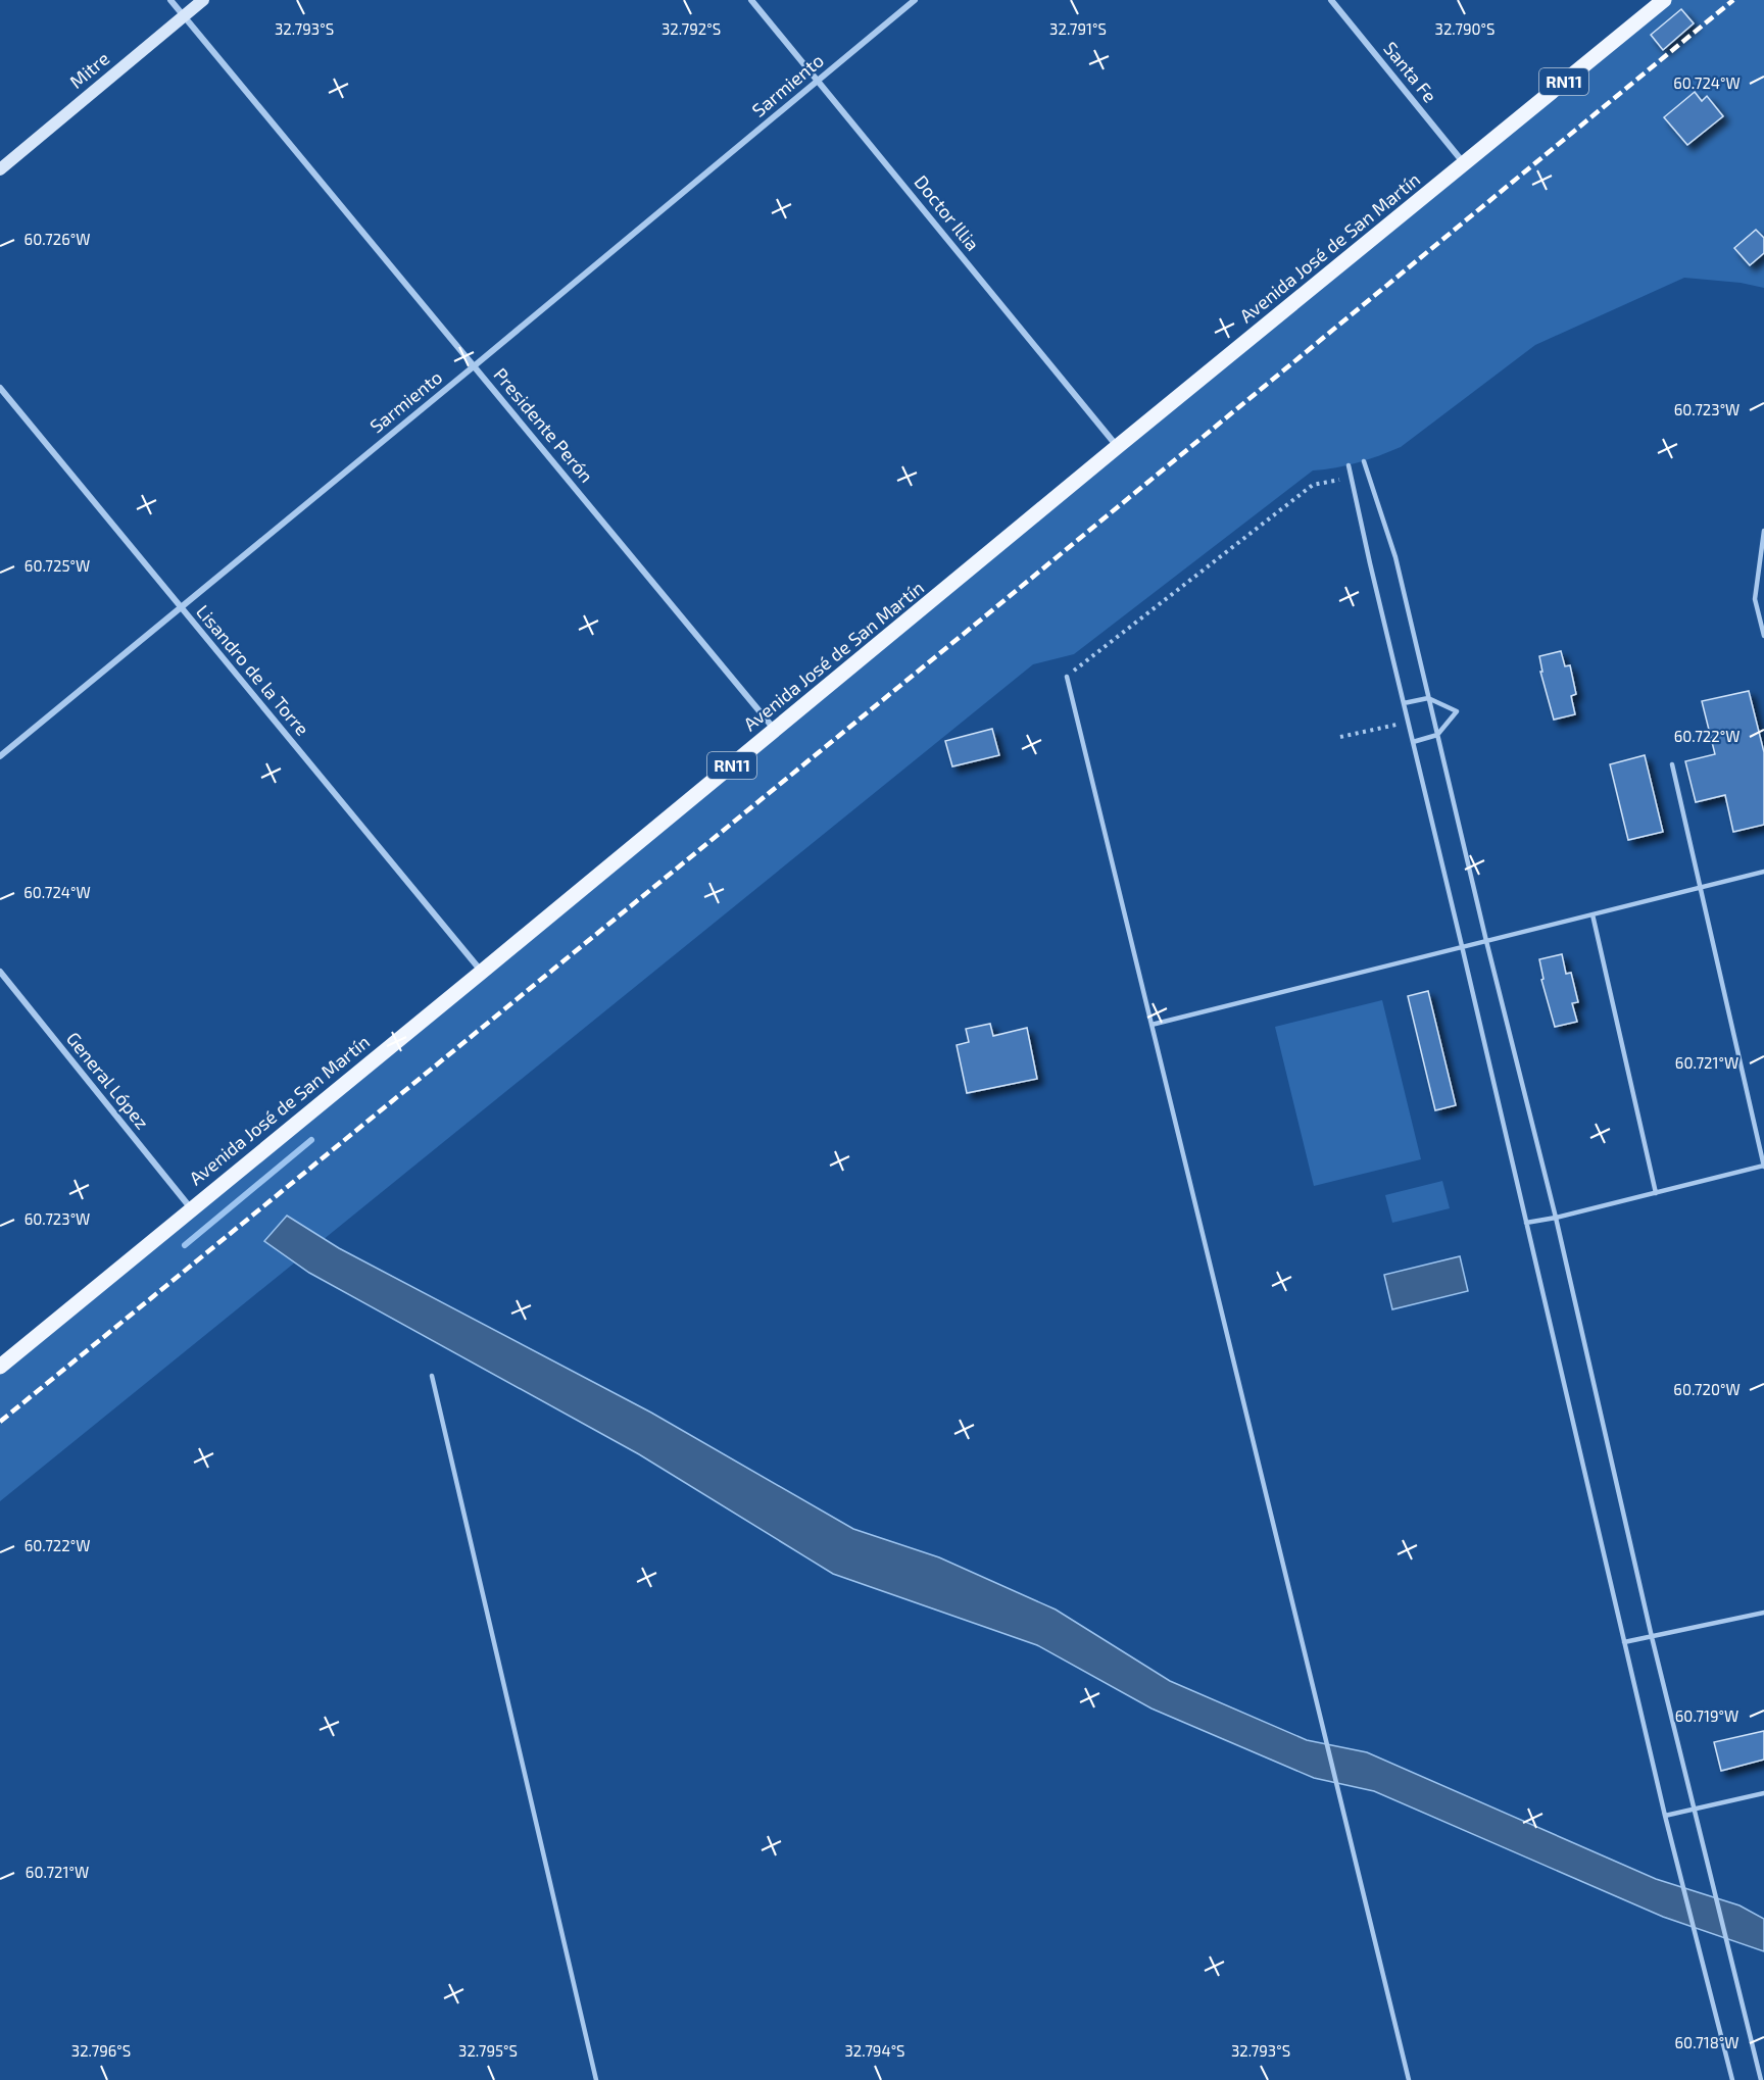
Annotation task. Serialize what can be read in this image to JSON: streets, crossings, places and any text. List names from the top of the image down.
{
  "streets": {
    "main road": ["RN11", "Avenida José de San Martín"],
    "street": [
      "Mitre",
      "Santa Fe",
      "Sarmiento",
      "Doctor Illia",
      "Presidente Perón",
      "Lisandro de la Torre",
      "General López"
    ]
  },
  "crossings": [
    ["Mitre", "Presidente Perón"],
    ["Santa Fe", "Avenida José de San Martín"],
    ["Sarmiento", "Doctor Illia"],
    ["Sarmiento", "Presidente Perón"],
    ["Sarmiento", "Lisandro de la Torre"],
    ["Doctor Illia", "Avenida José de San Martín"],
    ["Avenida José de San Martín", "Presidente Perón"],
    ["Avenida José de San Martín", "Lisandro de la Torre"],
    ["Avenida José de San Martín", "General López"]
  ],
  "coordinates": [
    "32.793°S",
    "32.792°S",
    "32.791°S",
    "32.790°S",
    "60.724°W",
    "60.726°W",
    "60.723°W",
    "60.725°W",
    "60.722°W",
    "60.721°W",
    "60.720°W",
    "60.719°W",
    "60.718°W",
    "32.796°S",
    "32.795°S",
    "32.794°S"
  ]
}
